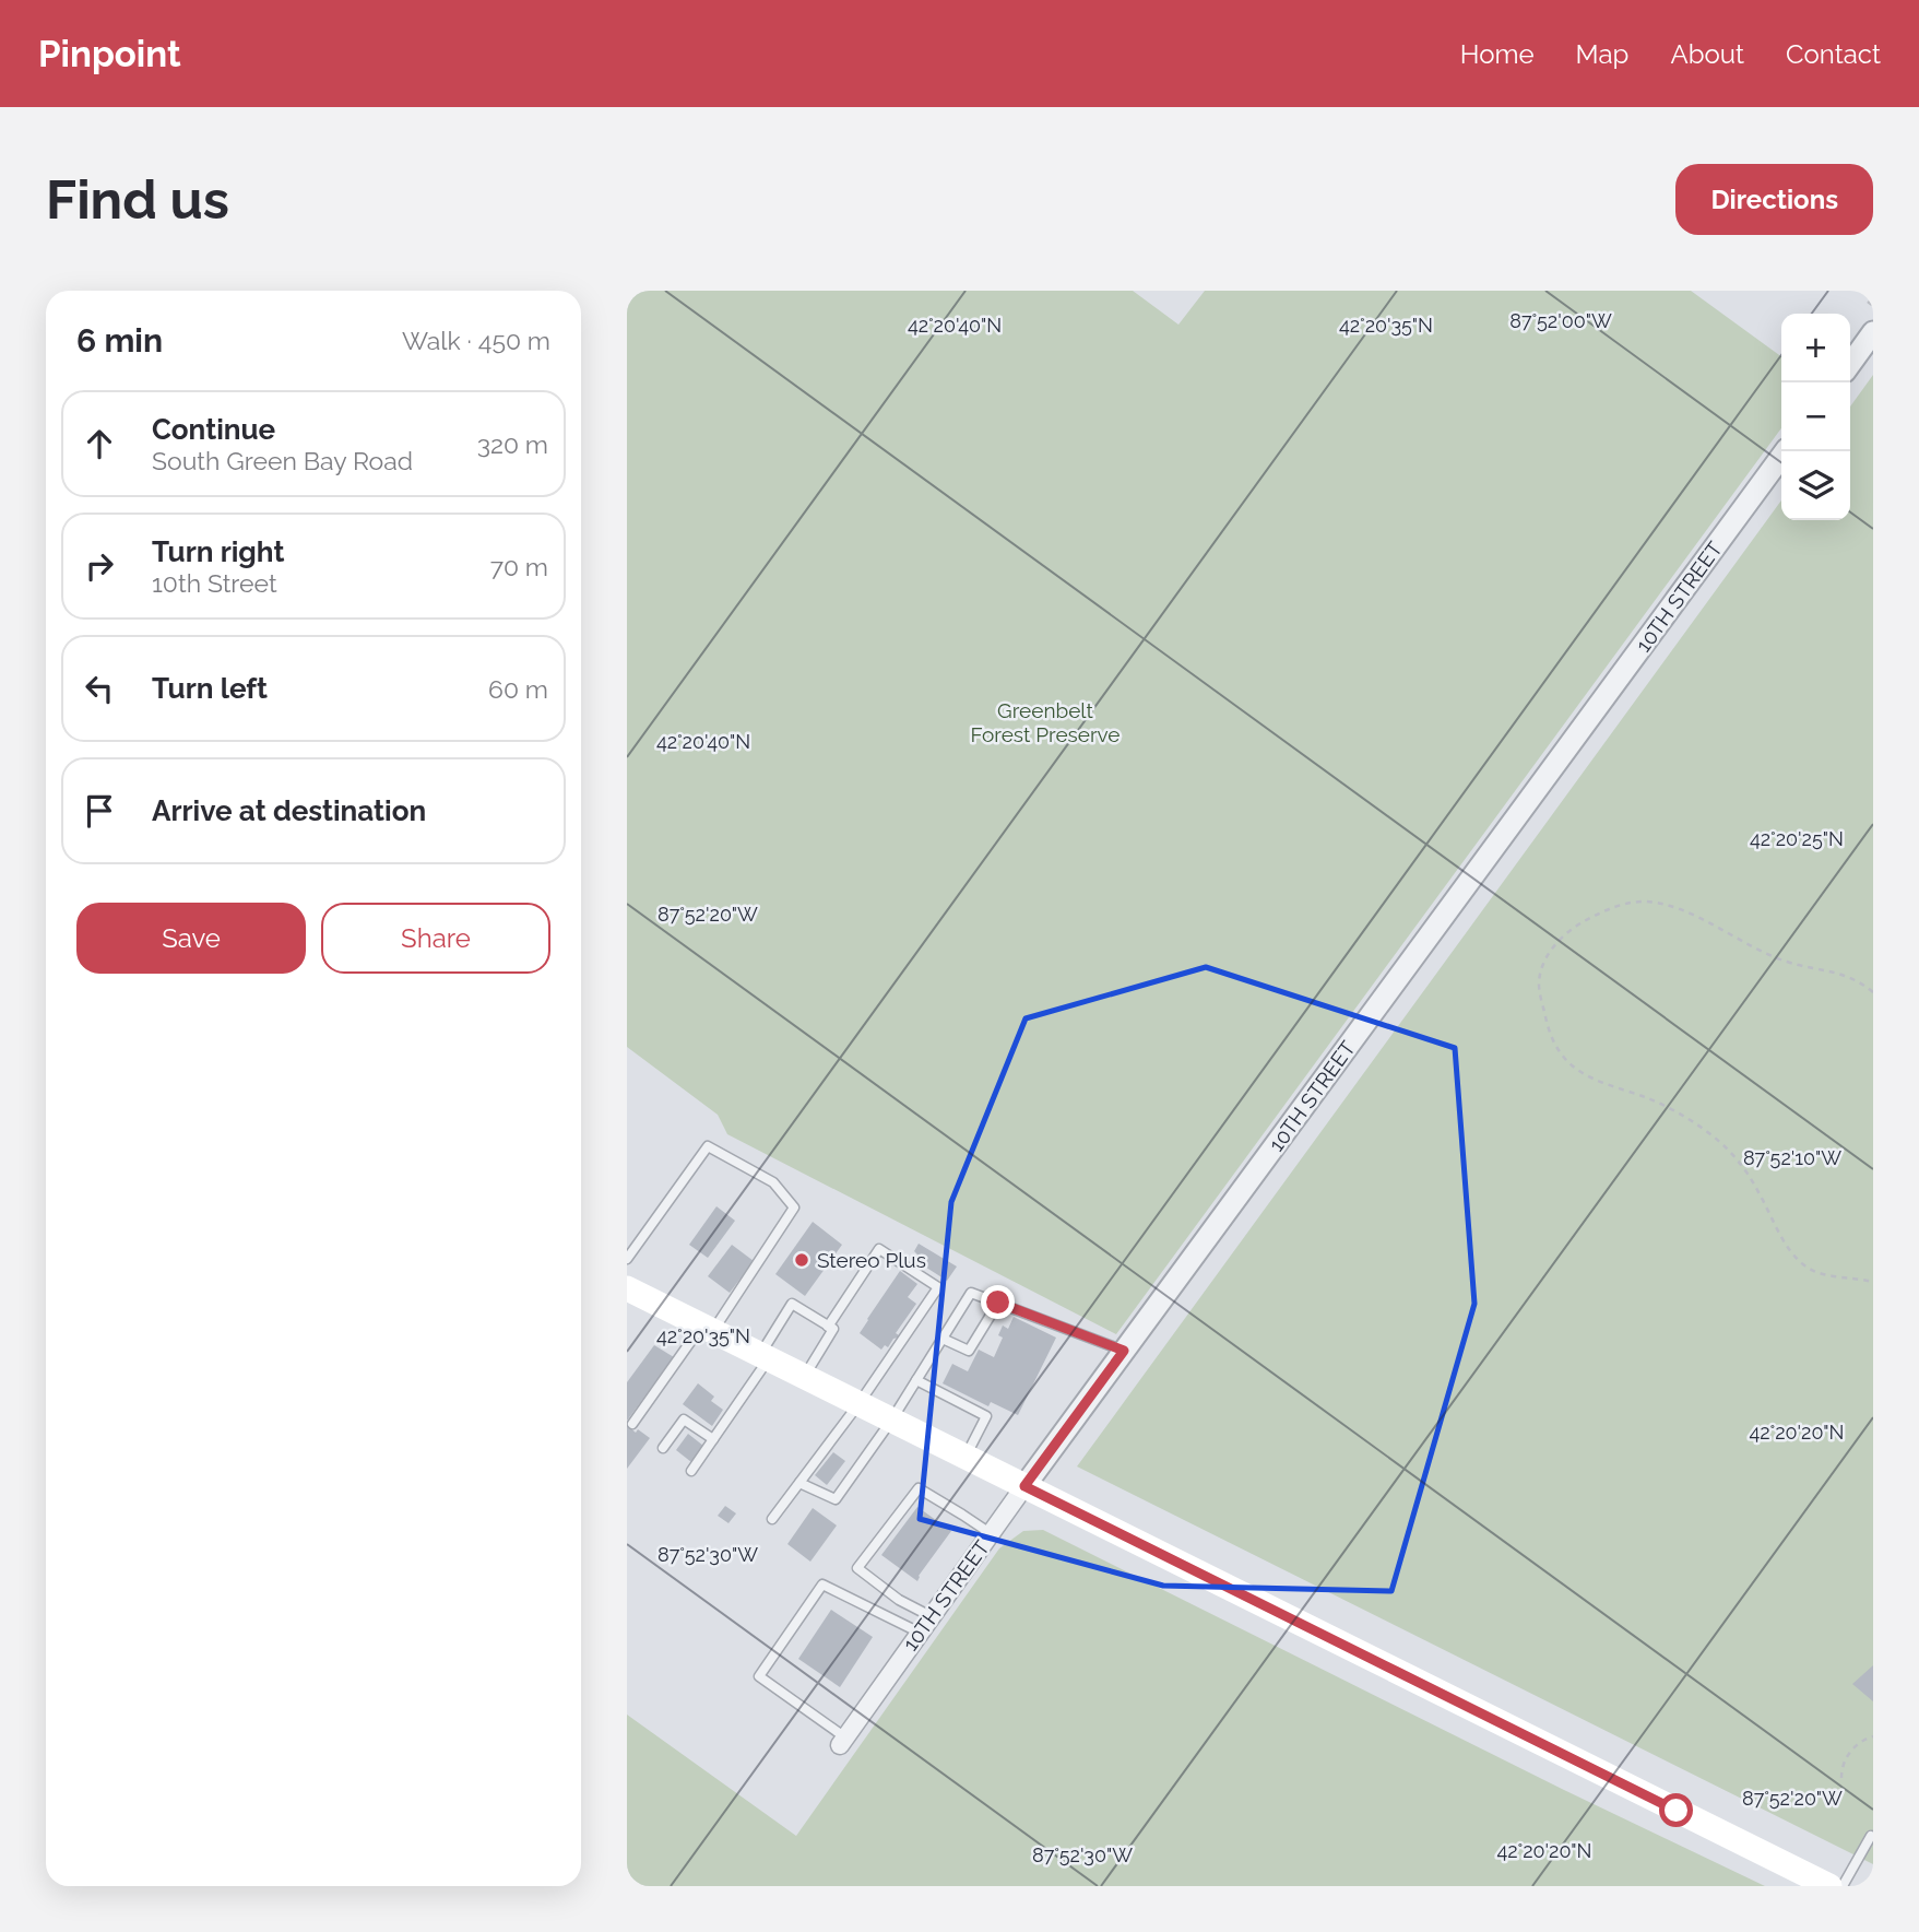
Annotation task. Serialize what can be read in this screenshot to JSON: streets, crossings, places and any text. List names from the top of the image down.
{
  "streets": {
    "street": ["10TH STREET"]
  },
  "parks": ["Greenbelt Forest Preserve"],
  "places": ["Stereo Plus"],
  "page": {
    "header": "Pinpoint",
    "nav": [
      "Home",
      "Map",
      "About",
      "Contact"
    ],
    "buttons": [
      "Directions",
      ["Save", "Share"]
    ],
    "title": "Find us",
    "heading": ["6 min", "Walk · 450 m"],
    "map_buttons": ["+", "−"],
    "list": [
      ["Continue", "South Green Bay Road", "320 m"],
      ["Turn right", "10th Street", "70 m"],
      ["Turn left", "60 m"],
      "Arrive at destination"
    ]
  },
  "coordinates": [
    "87°52'00\"W",
    "42°20'40\"N",
    "42°20'35\"N",
    "42°20'25\"N",
    "87°52'20\"W",
    "87°52'10\"W",
    "42°20'20\"N",
    "87°52'30\"W"
  ]
}
